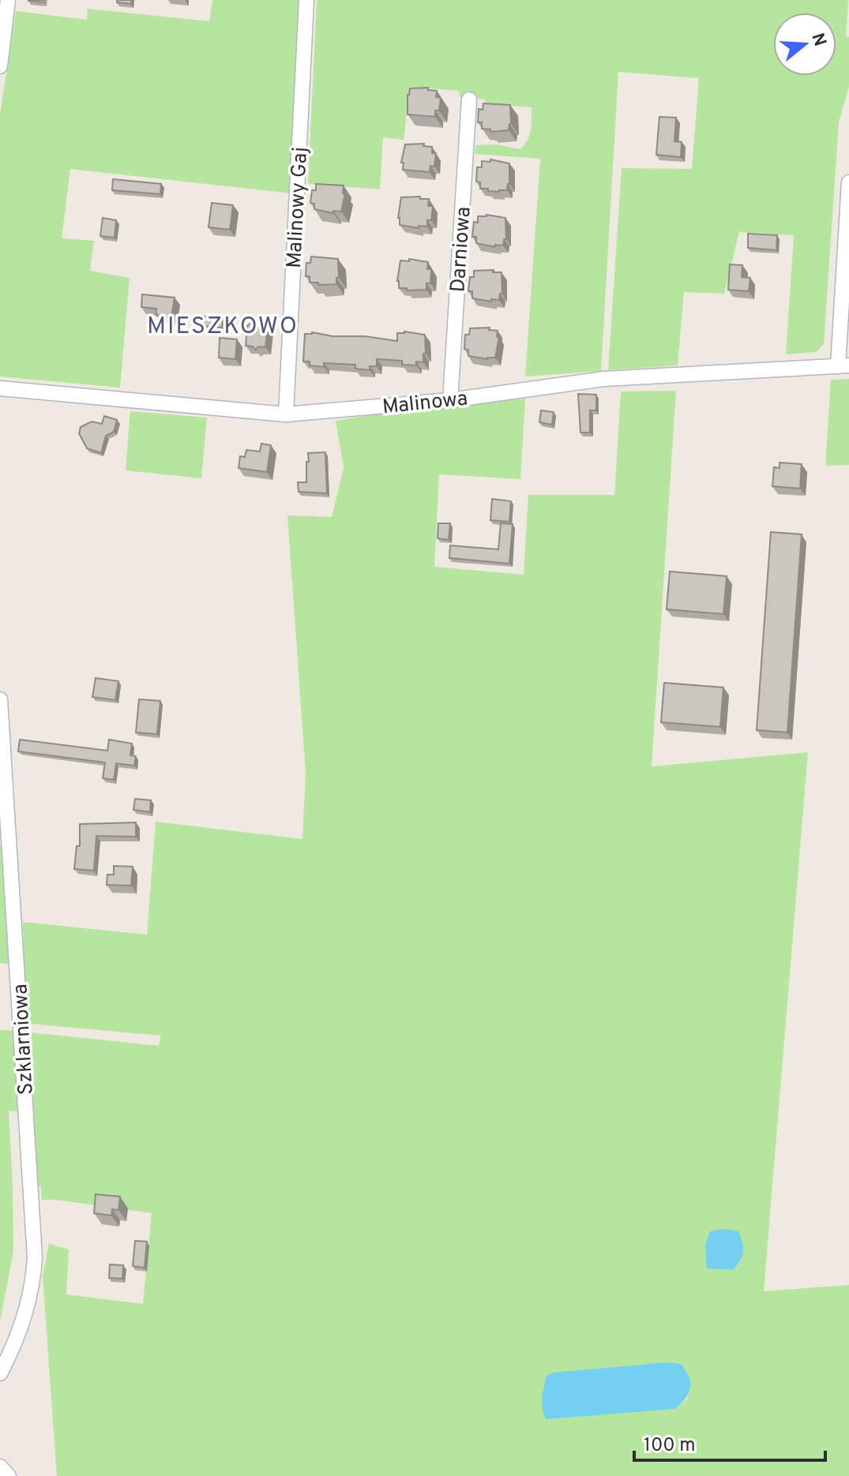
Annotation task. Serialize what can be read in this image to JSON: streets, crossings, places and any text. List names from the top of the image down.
{
  "streets": {
    "street": [
      "Malinowy Gaj",
      "Darniowa",
      "Malinowa",
      "Szklarniowa"
    ]
  },
  "crossings": [
    ["Malinowy Gaj", "Malinowa"],
    ["Darniowa", "Malinowa"]
  ],
  "districts": ["MIESZKOWO"],
  "scale_bar": "100 m",
  "north": "right"
}
